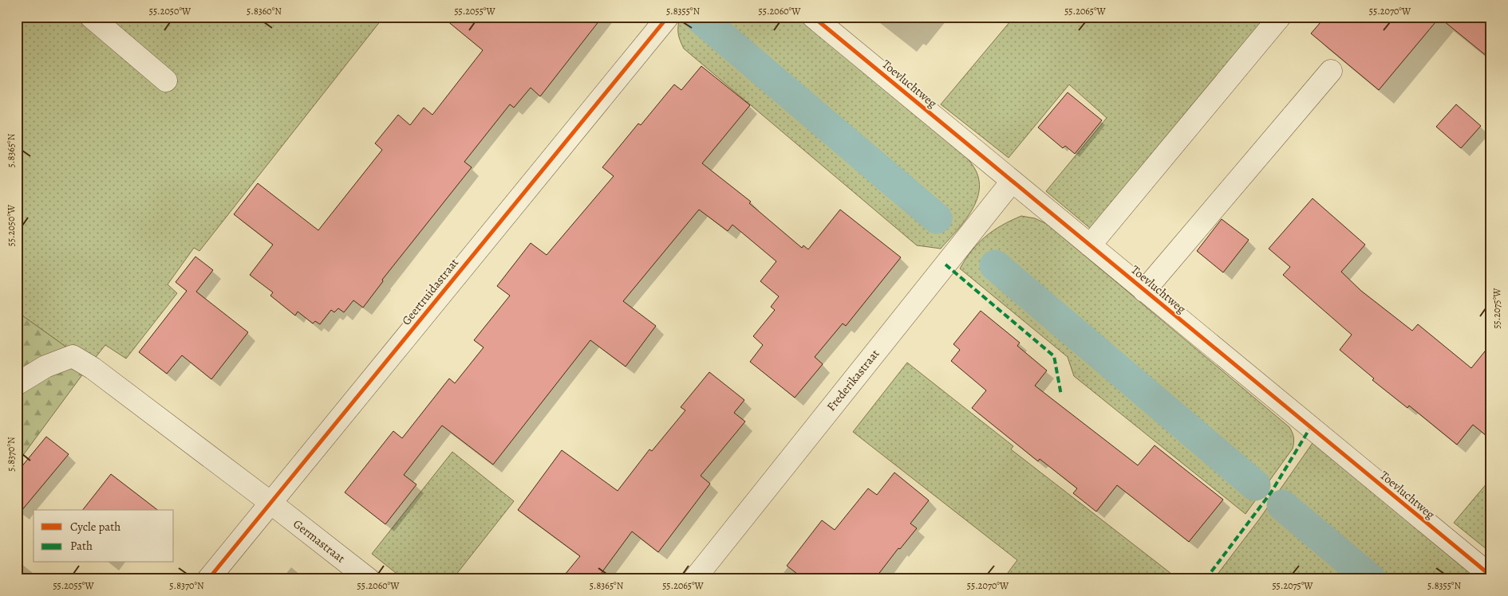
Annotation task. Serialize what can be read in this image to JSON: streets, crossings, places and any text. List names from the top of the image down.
{
  "streets": {
    "street": [
      "Toevluchtweg",
      "Geertruidastraat",
      "Frederikastraat",
      "Germastraat"
    ]
  },
  "crossings": [
    ["Toevluchtweg", "Frederikastraat"],
    ["Geertruidastraat", "Germastraat"]
  ],
  "legend": ["Cycle path", "Path"],
  "coordinates": [
    "55.2050°W",
    "5.8360°N",
    "55.2055°W",
    "5.8355°N",
    "55.2060°W",
    "55.2065°W",
    "55.2070°W",
    "5.8365°N",
    "55.2075°W",
    "5.8370°N"
  ]
}
